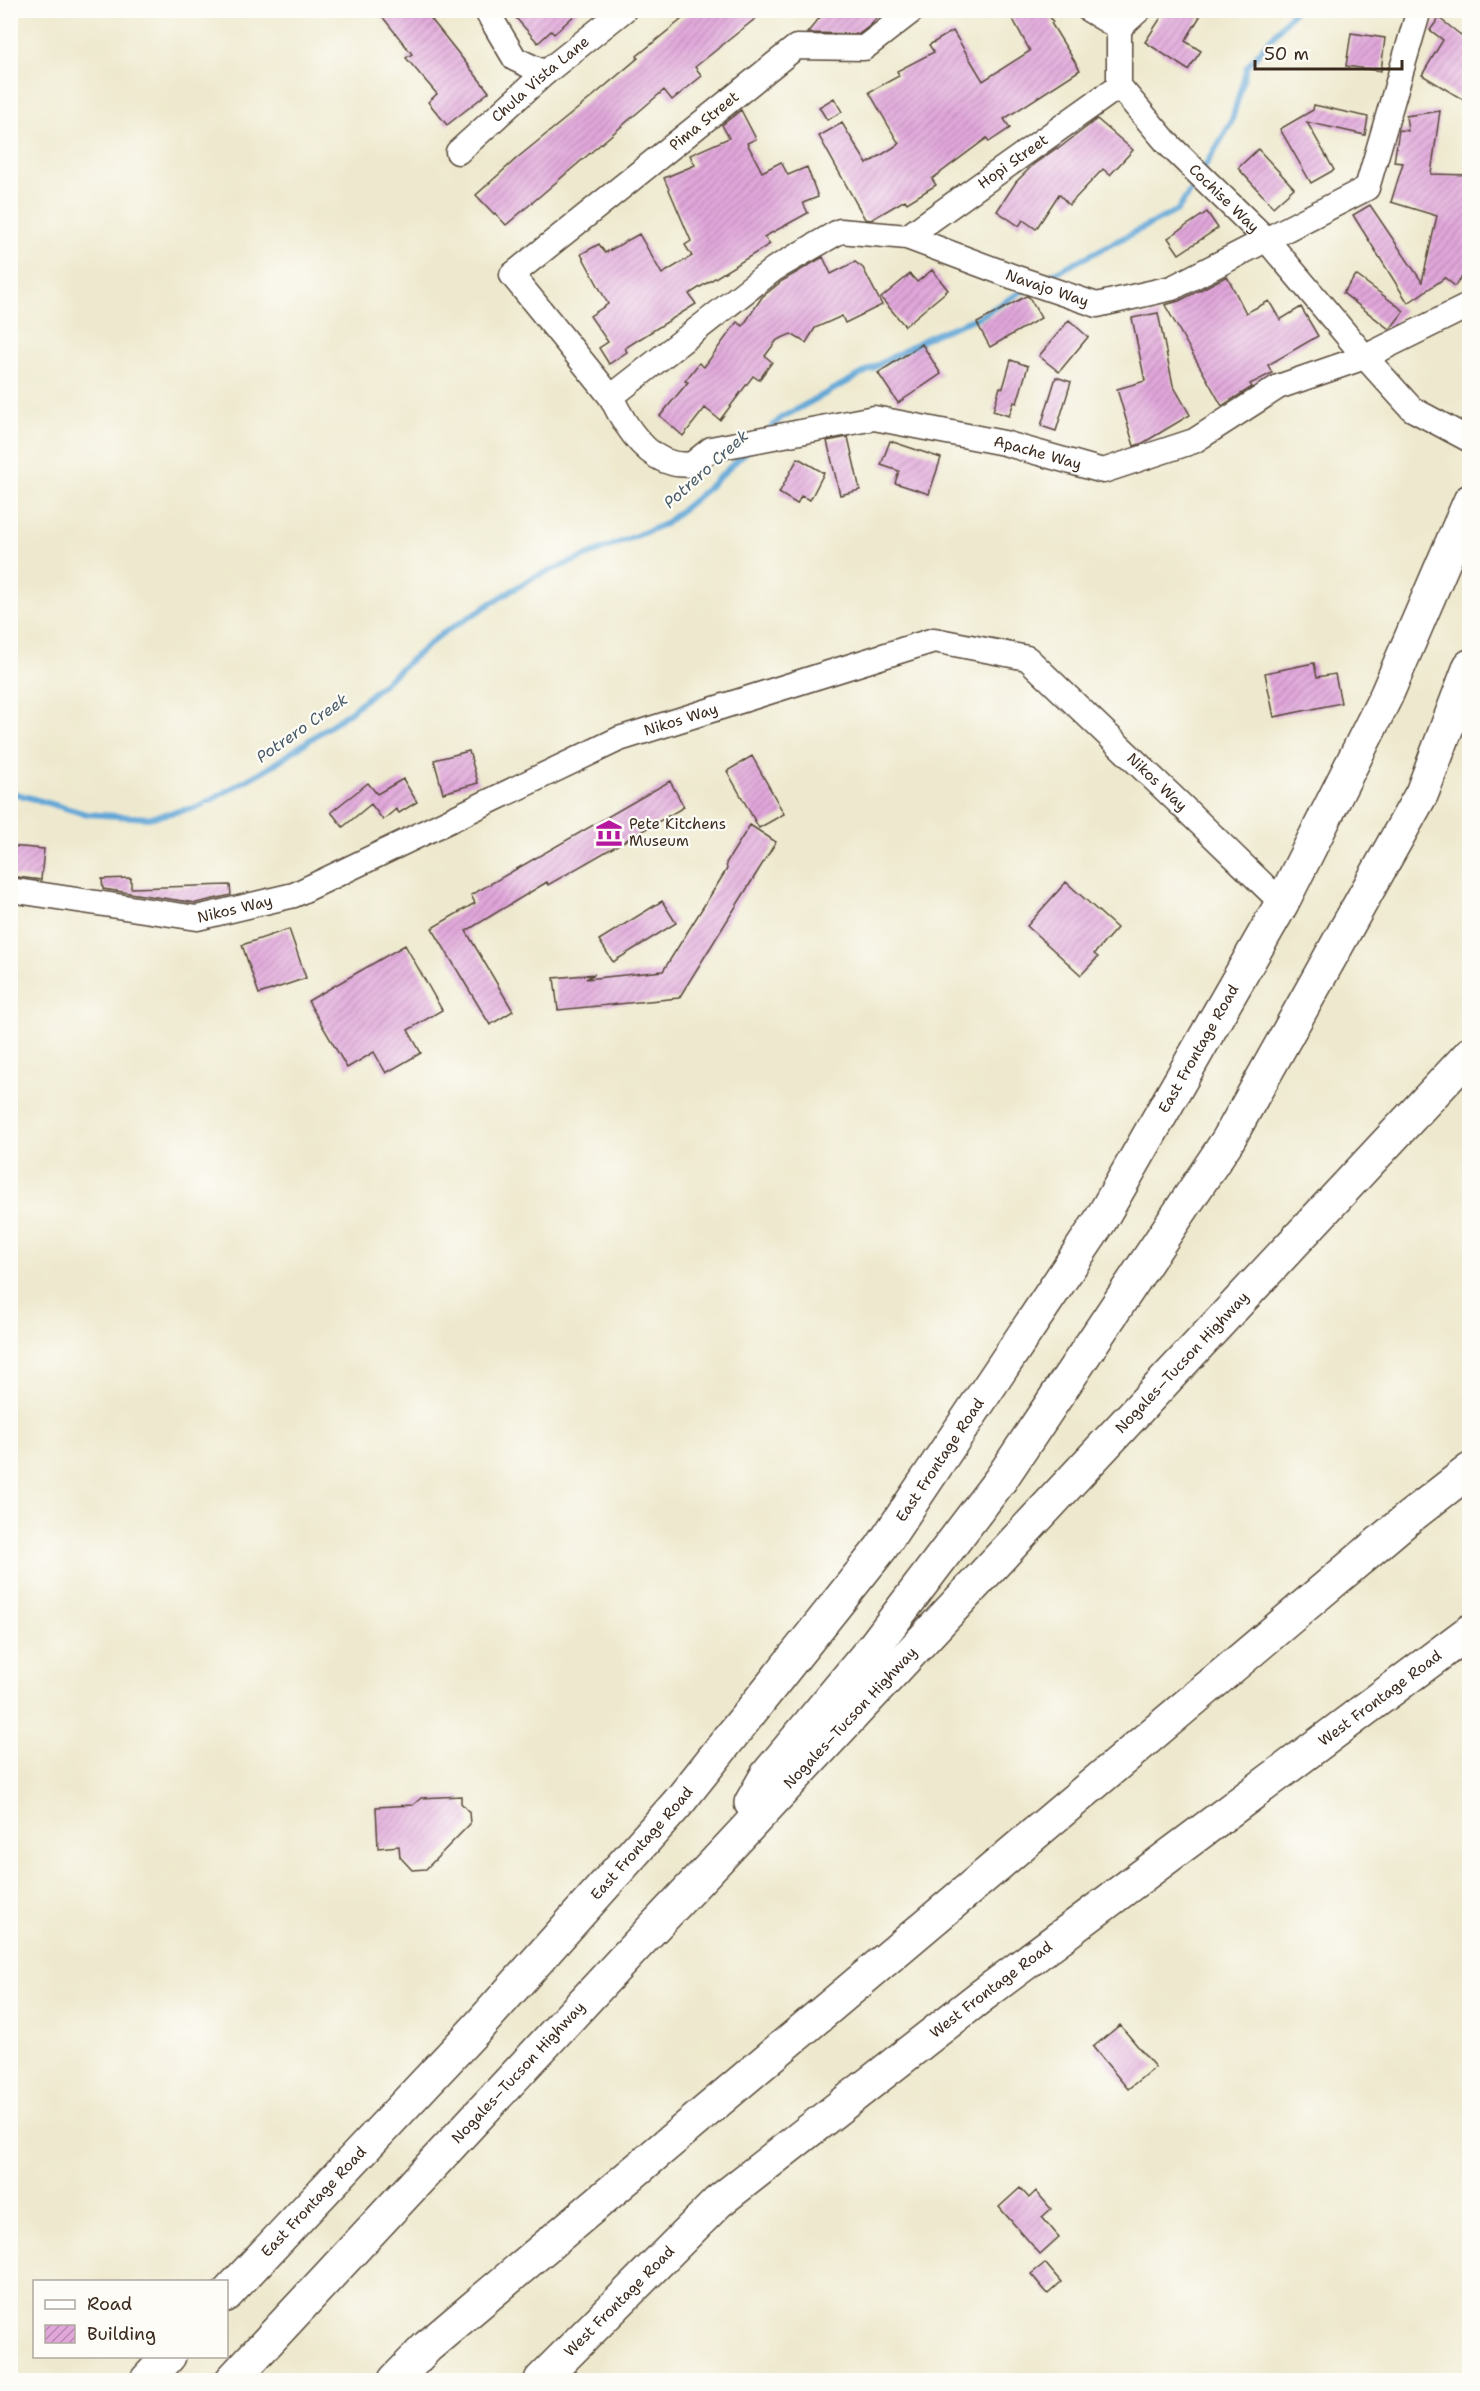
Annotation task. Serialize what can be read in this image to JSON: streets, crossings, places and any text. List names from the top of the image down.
{
  "streets": {
    "main road": ["East Frontage Road", "Nogales–Tucson Highway", "West Frontage Road"],
    "street": [
      "Chula Vista Lane",
      "Pima Street",
      "Hopi Street",
      "Cochise Way",
      "Navajo Way",
      "Apache Way",
      "Nikos Way"
    ]
  },
  "crossings": [
    ["Pima Street", "Apache Way"],
    ["Hopi Street", "Cochise Way"],
    ["Hopi Street", "Navajo Way"],
    ["Cochise Way", "Navajo Way"],
    ["Cochise Way", "Apache Way"],
    ["Navajo Way", "Apache Way"],
    ["Nikos Way", "East Frontage Road"]
  ],
  "water": ["Potrero Creek"],
  "places": {
    "museum": ["Pete Kitchens Museum"]
  },
  "legend": ["Road", "Building"],
  "scale_bar": "50 m"
}
